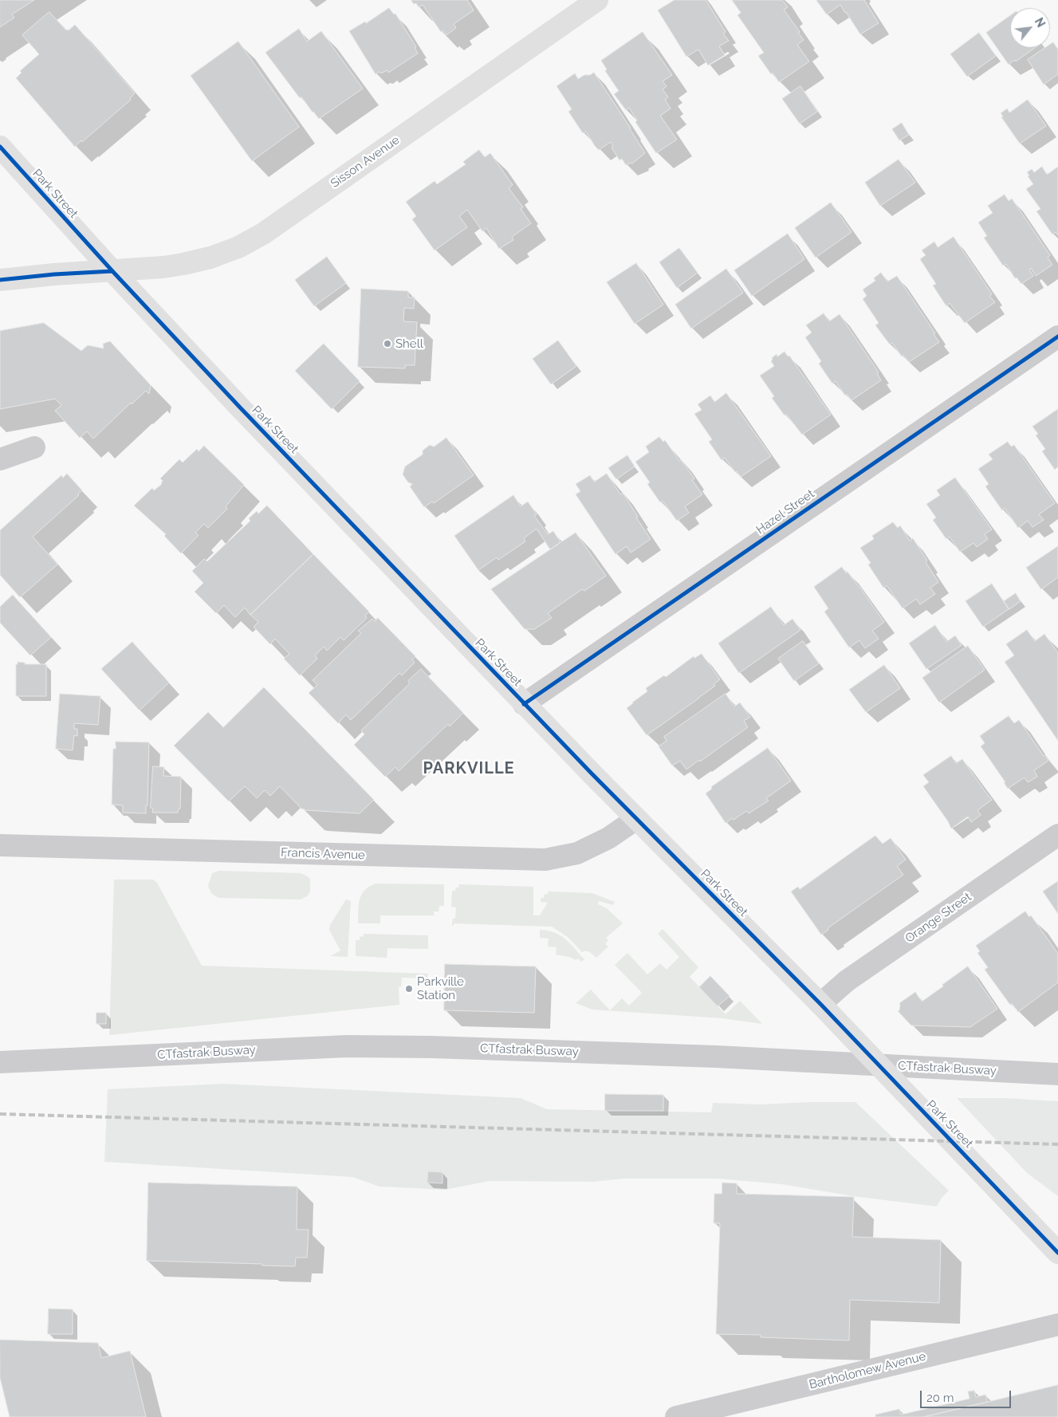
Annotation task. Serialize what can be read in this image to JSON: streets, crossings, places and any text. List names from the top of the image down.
{
  "streets": {
    "main road": ["Sisson Avenue", "Park Street"],
    "street": [
      "Hazel Street",
      "Francis Avenue",
      "Orange Street",
      "CTfastrak Busway",
      "Bartholomew Avenue"
    ]
  },
  "crossings": [
    ["Sisson Avenue", "Park Street"],
    ["Park Street", "Hazel Street"],
    ["Park Street", "Francis Avenue"],
    ["Park Street", "Orange Street"]
  ],
  "districts": ["PARKVILLE"],
  "places": ["Shell", "Parkville Station"],
  "scale_bar": "20 m",
  "north": "top right"
}
